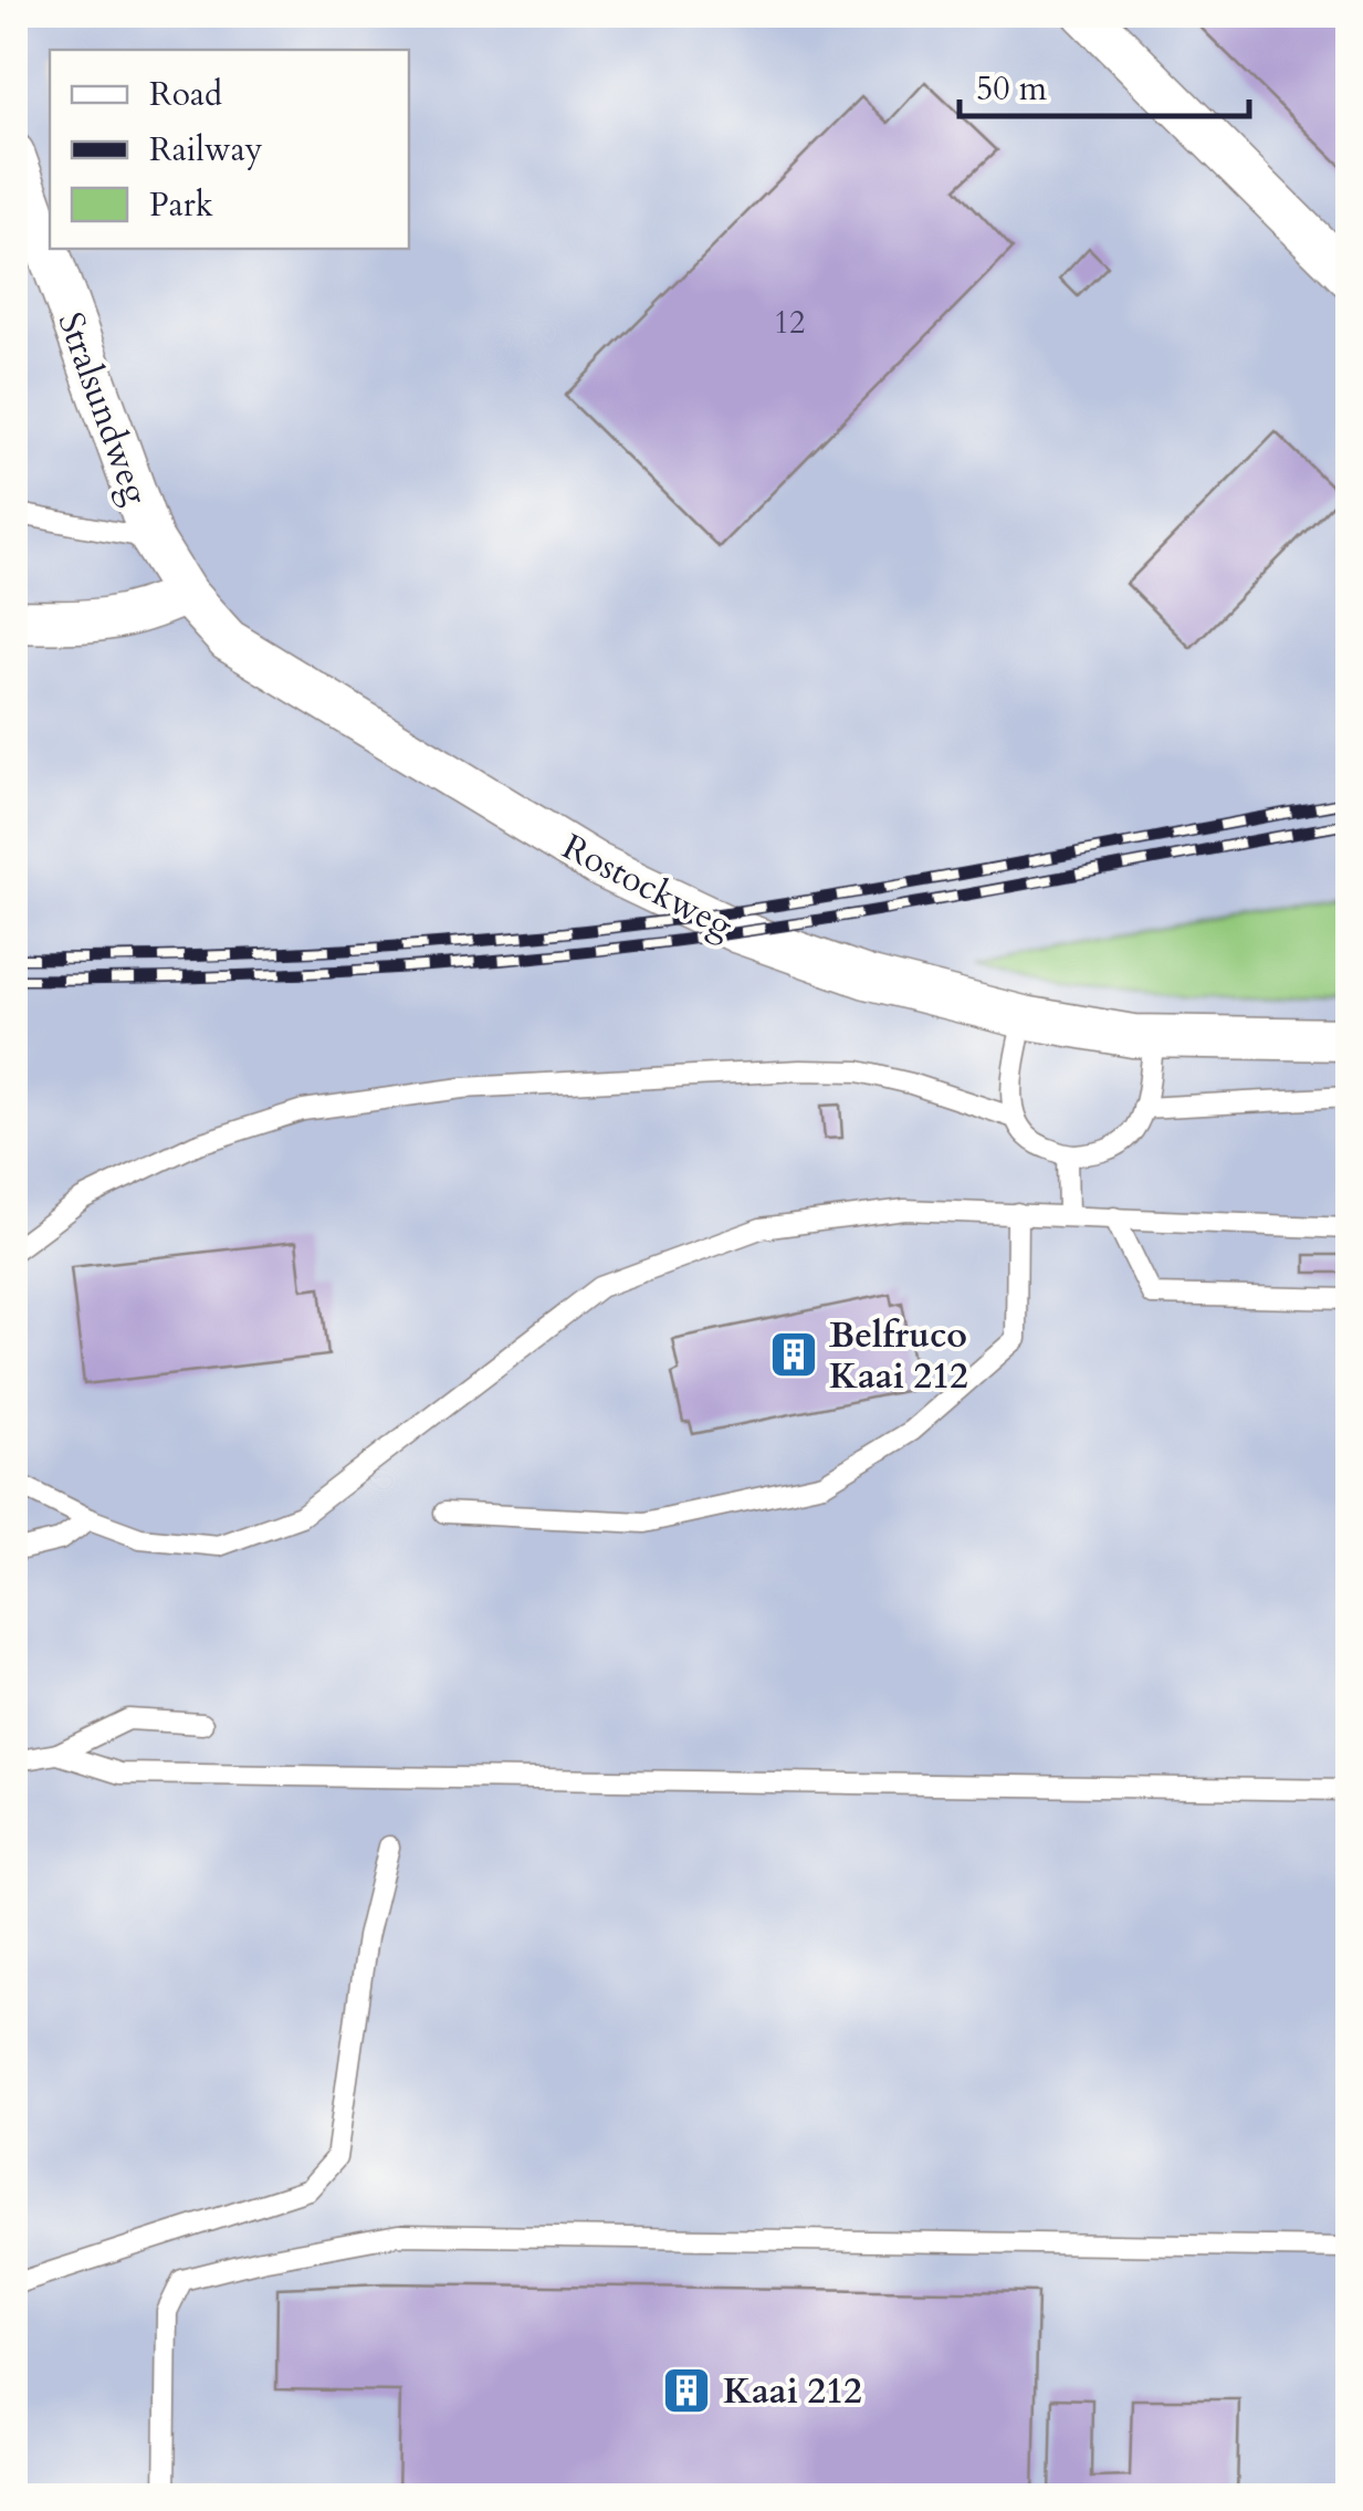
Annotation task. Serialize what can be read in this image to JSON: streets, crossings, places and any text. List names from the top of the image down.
{
  "streets": {
    "street": ["Stralsundweg", "Rostockweg"]
  },
  "crossings": [
    ["Stralsundweg", "Rostockweg"]
  ],
  "places": {
    "building": ["Belfruco Kaai 212", "Kaai 212"]
  },
  "house_numbers": ["12"],
  "legend": ["Road", "Railway", "Park"],
  "scale_bar": "50 m"
}
